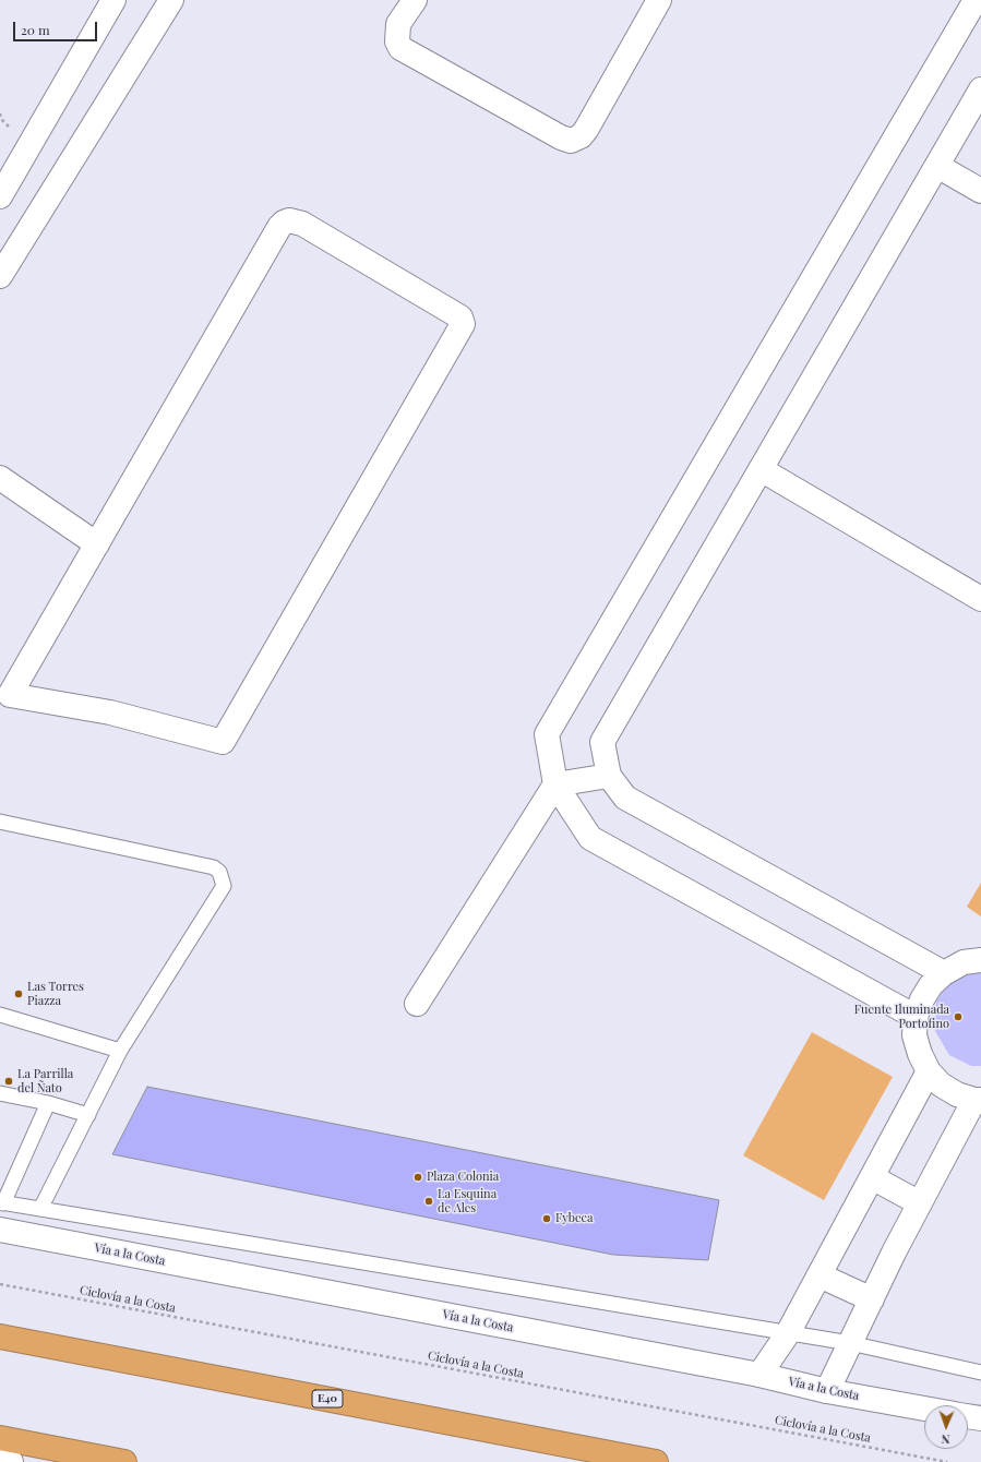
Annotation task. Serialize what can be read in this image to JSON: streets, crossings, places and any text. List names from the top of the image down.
{
  "streets": {
    "highway": ["E40"],
    "street": ["Vía a la Costa"],
    "path": ["Ciclovía a la Costa"]
  },
  "places": [
    "Las Torres Piazza",
    "Fuente Iluminada Portofino",
    "La Parrilla del Ñato",
    "Plaza Colonia",
    "La Esquina de Ales",
    "Fybeca"
  ],
  "scale_bar": "20 m",
  "north": "bottom"
}
